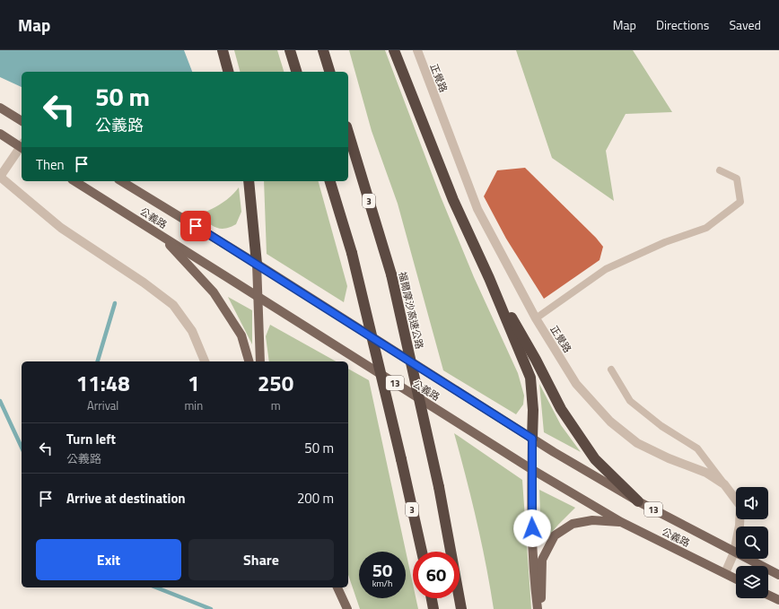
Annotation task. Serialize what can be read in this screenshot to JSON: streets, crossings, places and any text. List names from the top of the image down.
{
  "streets": {
    "highway": ["3", "福爾摩沙高速公路"],
    "main road": ["公義路", "13"],
    "street": ["正覺路"]
  },
  "crossings": [
    ["正覺路", "公義路"]
  ],
  "page": {
    "header": "Map",
    "nav": ["Map", "Directions", "Saved"],
    "turn": ["50 m", "公義路"],
    "then": "Then",
    "eta": [
      "11:48",
      "Arrival",
      "1",
      "min",
      "250",
      "m"
    ],
    "list": [
      {
        "name": "Turn left",
        "note": "公義路",
        "value": "50 m"
      },
      {
        "name": "Arrive at destination",
        "value": "200 m"
      }
    ],
    "buttons": ["Exit", "Share"],
    "speed": "50 km/h",
    "limit": "60"
  }
}
